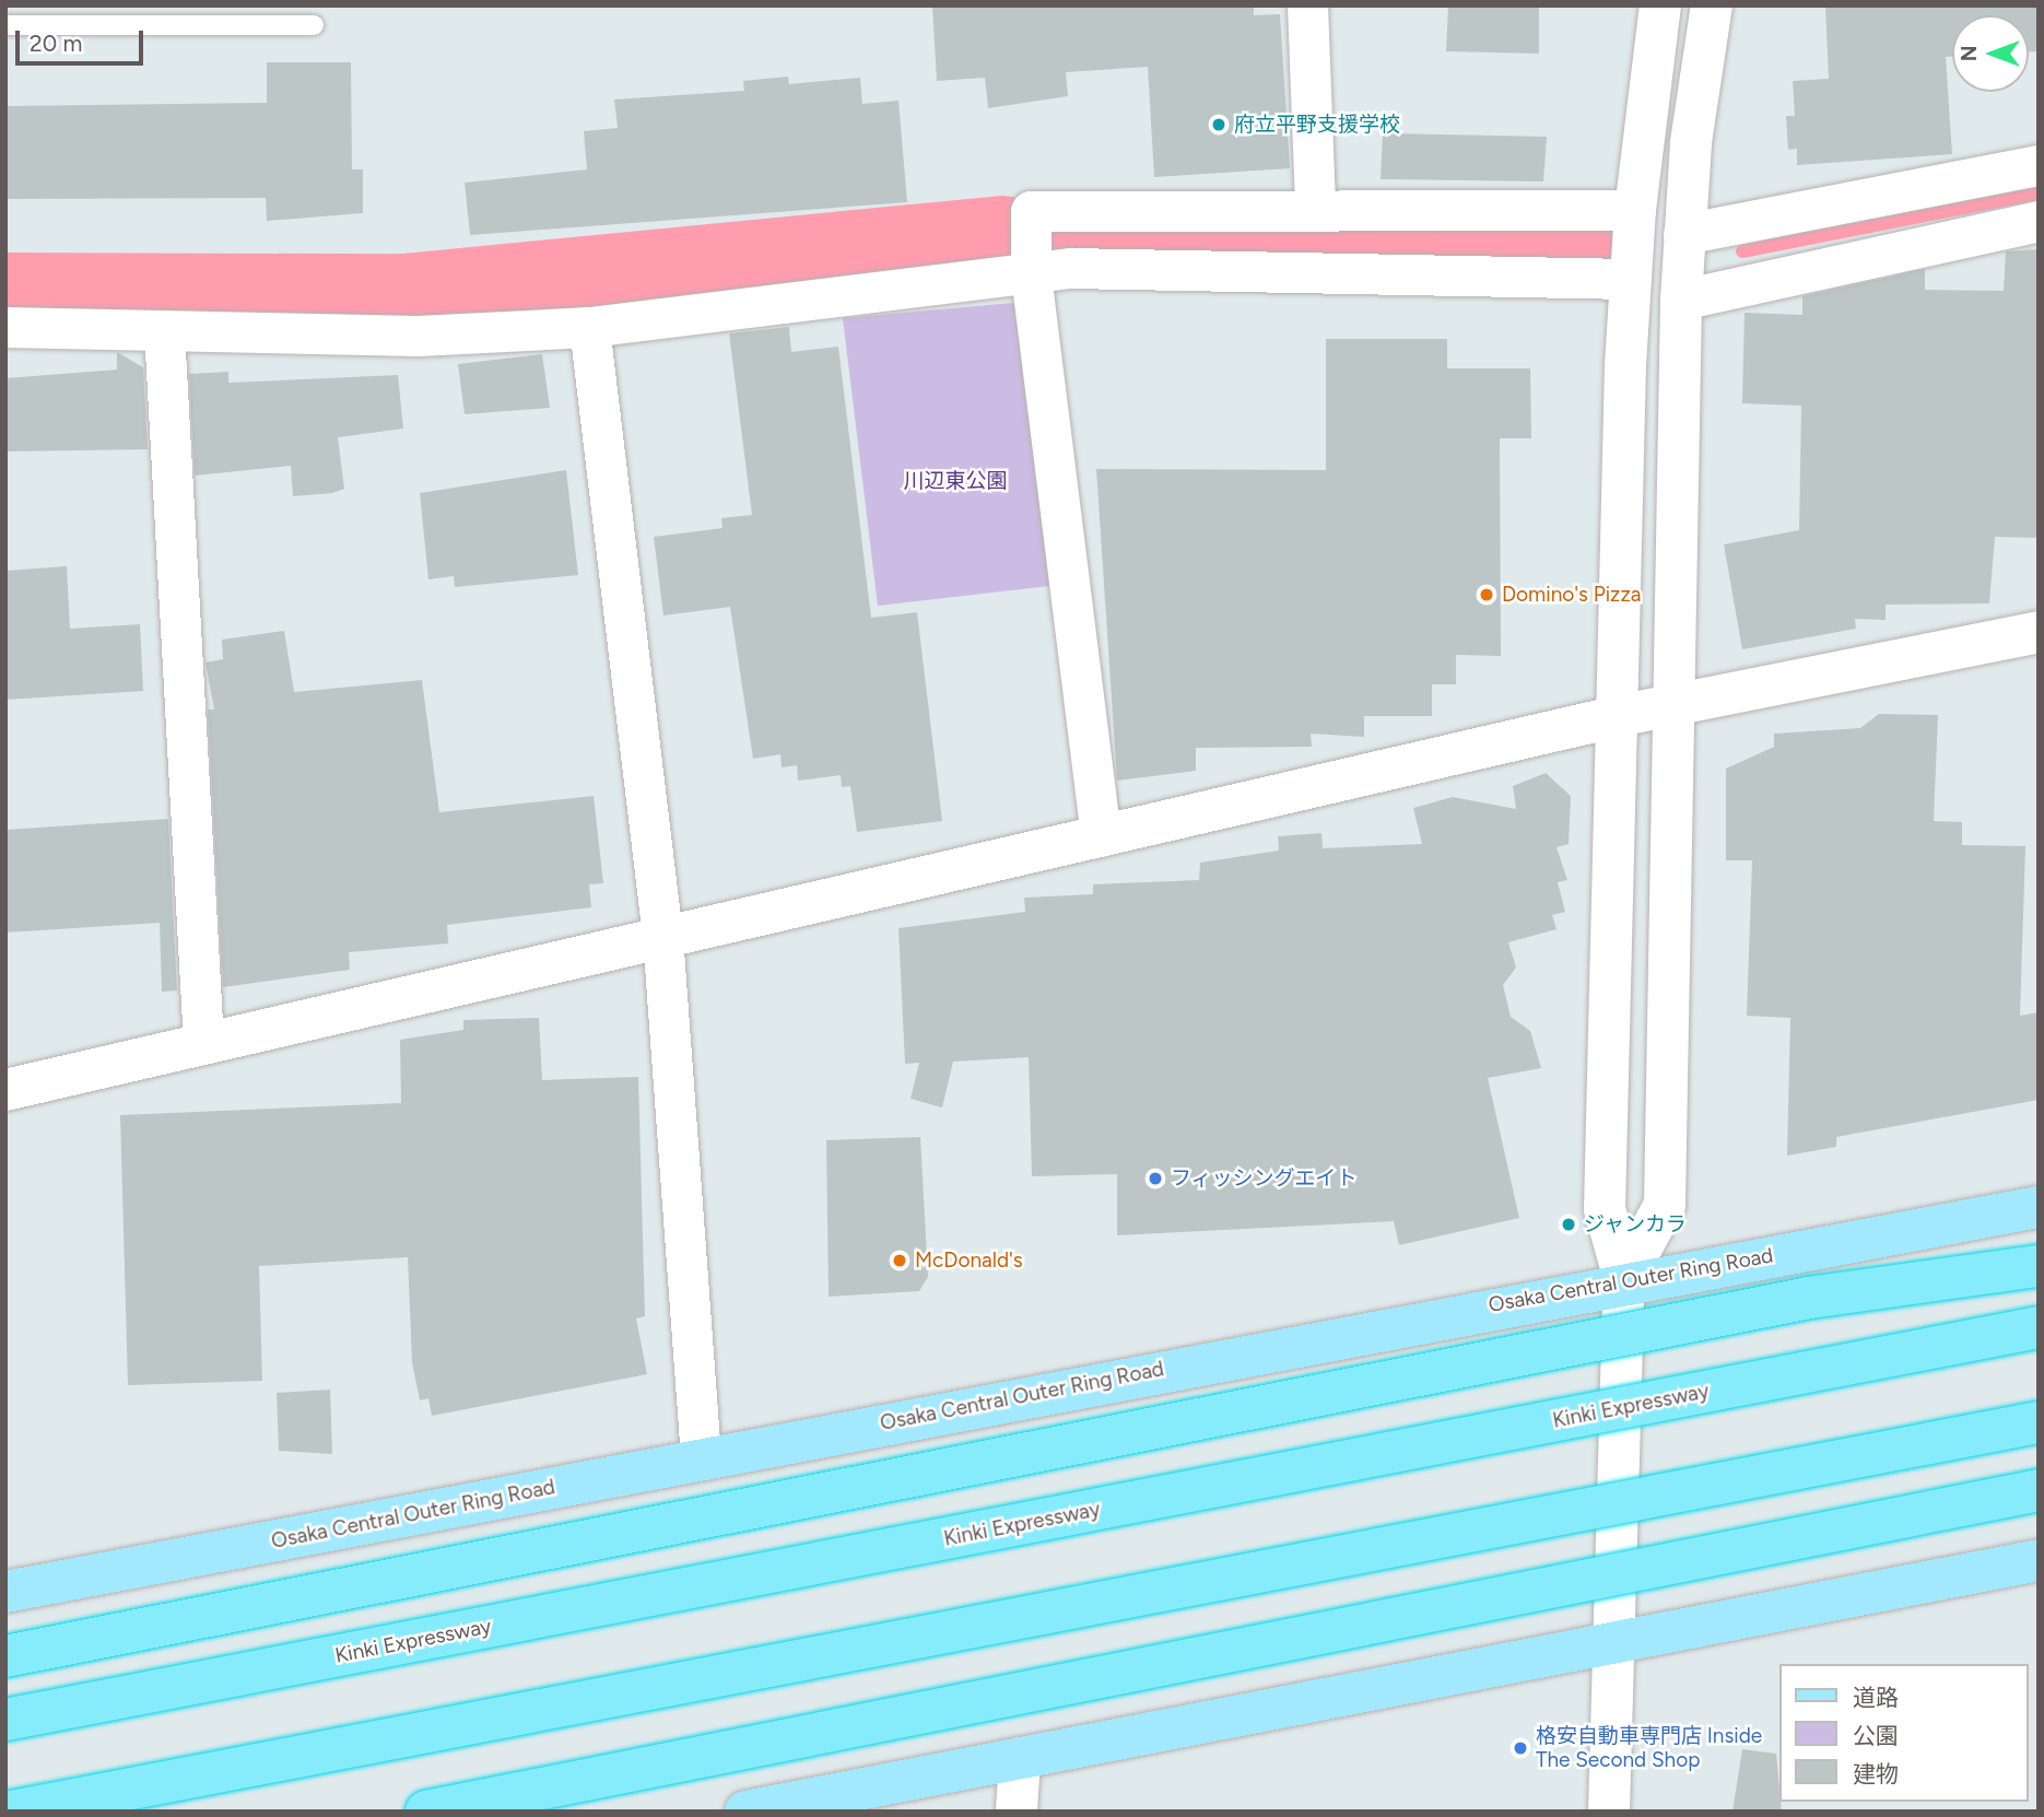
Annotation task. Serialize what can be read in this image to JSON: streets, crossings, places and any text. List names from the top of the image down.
{
  "streets": {
    "highway": ["Kinki Expressway"],
    "main road": ["Osaka Central Outer Ring Road"]
  },
  "parks": ["川辺東公園"],
  "places": [
    "府立平野支援学校",
    "Domino's Pizza",
    "フィッシングエイト",
    "ジャンカラ",
    "McDonald's",
    "格安自動車専門店 Inside The Second Shop"
  ],
  "legend": ["道路", "公園", "建物"],
  "scale_bar": "20 m",
  "north": "left"
}
